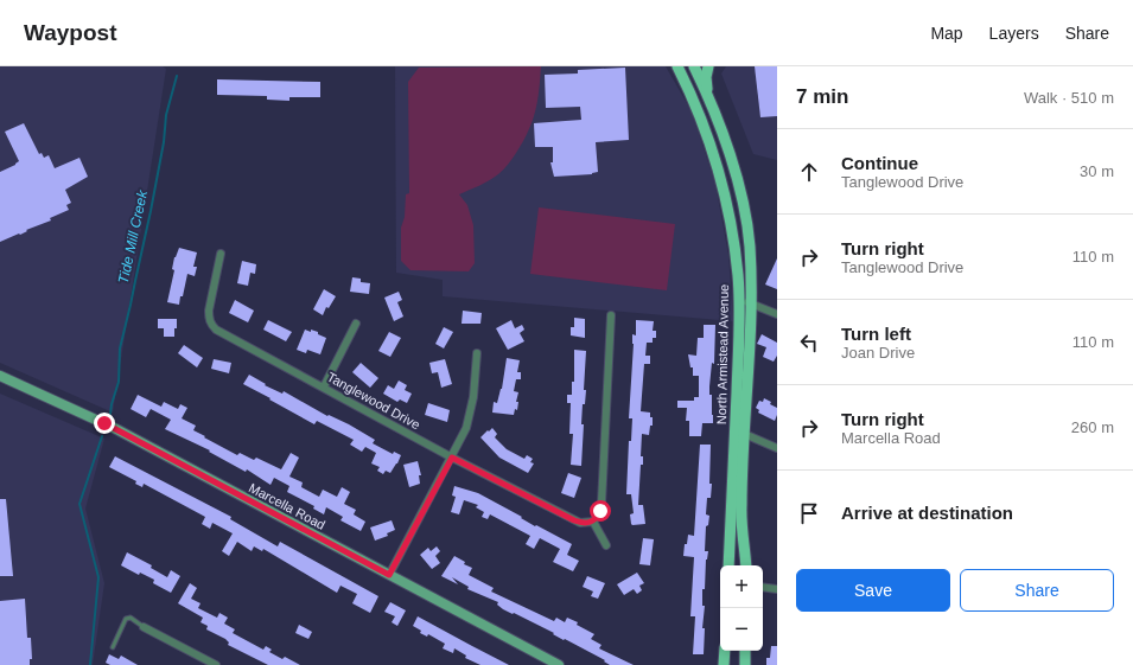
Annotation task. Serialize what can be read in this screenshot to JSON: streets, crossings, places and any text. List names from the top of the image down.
{
  "streets": {
    "main road": ["North Armistead Avenue"],
    "street": ["Tanglewood Drive", "Marcella Road"]
  },
  "water": ["Tide Mill Creek"],
  "page": {
    "header": "Waypost",
    "nav": ["Map", "Layers", "Share"],
    "heading": ["7 min", "Walk · 510 m"],
    "list": [
      ["Continue", "Tanglewood Drive", "30 m"],
      ["Turn right", "Tanglewood Drive", "110 m"],
      ["Turn left", "Joan Drive", "110 m"],
      ["Turn right", "Marcella Road", "260 m"],
      "Arrive at destination"
    ],
    "buttons": ["Save", "Share"],
    "map_buttons": ["+", "−"]
  }
}
